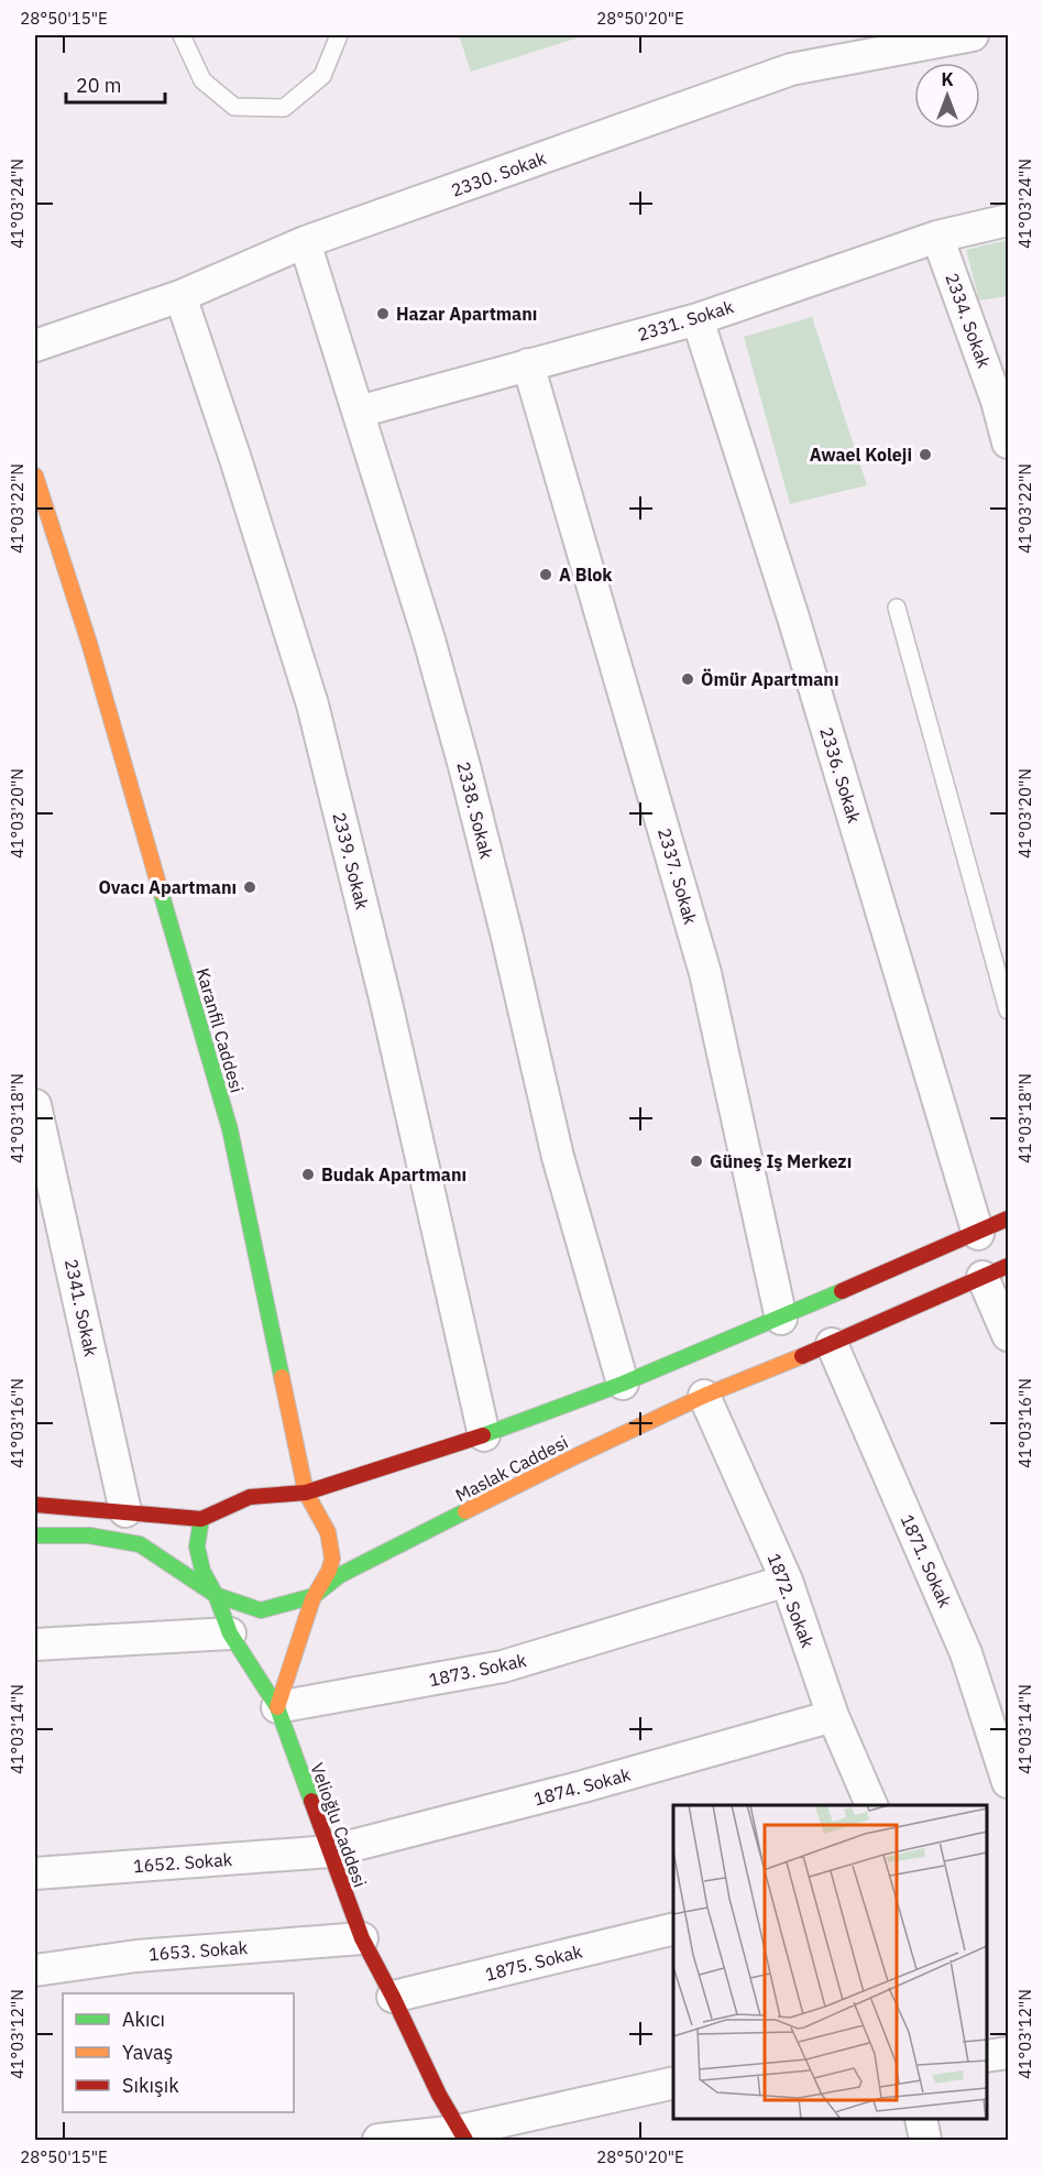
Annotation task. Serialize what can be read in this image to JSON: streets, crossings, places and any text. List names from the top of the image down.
{
  "streets": {
    "main road": ["Karanfil Caddesi", "Maslak Caddesi", "Velioğlu Caddesi"],
    "street": [
      "2330. Sokak",
      "2331. Sokak",
      "2334. Sokak",
      "2336. Sokak",
      "2338. Sokak",
      "2339. Sokak",
      "2337. Sokak",
      "2341. Sokak",
      "1871. Sokak",
      "1872. Sokak",
      "1873. Sokak",
      "1874. Sokak",
      "1652. Sokak",
      "1653. Sokak",
      "1875. Sokak"
    ]
  },
  "crossings": [
    ["2330. Sokak", "2338. Sokak"],
    ["2330. Sokak", "2339. Sokak"],
    ["2331. Sokak", "2334. Sokak"],
    ["2331. Sokak", "2336. Sokak"],
    ["2331. Sokak", "2338. Sokak"],
    ["2331. Sokak", "2337. Sokak"],
    ["2336. Sokak", "Maslak Caddesi"],
    ["2338. Sokak", "Maslak Caddesi"],
    ["2339. Sokak", "Maslak Caddesi"],
    ["2337. Sokak", "Maslak Caddesi"],
    ["Karanfil Caddesi", "Maslak Caddesi"],
    ["Karanfil Caddesi", "Velioğlu Caddesi"],
    ["2341. Sokak", "Maslak Caddesi"],
    ["Maslak Caddesi", "1871. Sokak"],
    ["Maslak Caddesi", "1872. Sokak"],
    ["Maslak Caddesi", "Velioğlu Caddesi"],
    ["1872. Sokak", "1873. Sokak"],
    ["1872. Sokak", "1874. Sokak"],
    ["1873. Sokak", "Velioğlu Caddesi"],
    ["1874. Sokak", "Velioğlu Caddesi"],
    ["1874. Sokak", "1652. Sokak"],
    ["Velioğlu Caddesi", "1652. Sokak"],
    ["Velioğlu Caddesi", "1653. Sokak"],
    ["Velioğlu Caddesi", "1875. Sokak"]
  ],
  "places": [
    "Hazar Apartmanı",
    "Awael Koleji",
    "A Blok",
    "Ömür Apartmanı",
    "Ovacı Apartmanı",
    "Güneş Iş Merkezı",
    "Budak Apartmanı"
  ],
  "legend": ["Akıcı", "Yavaş", "Sıkışık"],
  "scale_bar": "20 m",
  "north": "top",
  "coordinates": [
    "28°50'15\"E",
    "28°50'20\"E",
    "41°03'24\"N",
    "41°03'22\"N",
    "41°03'20\"N",
    "41°03'18\"N",
    "41°03'16\"N",
    "41°03'14\"N",
    "41°03'12\"N"
  ]
}
